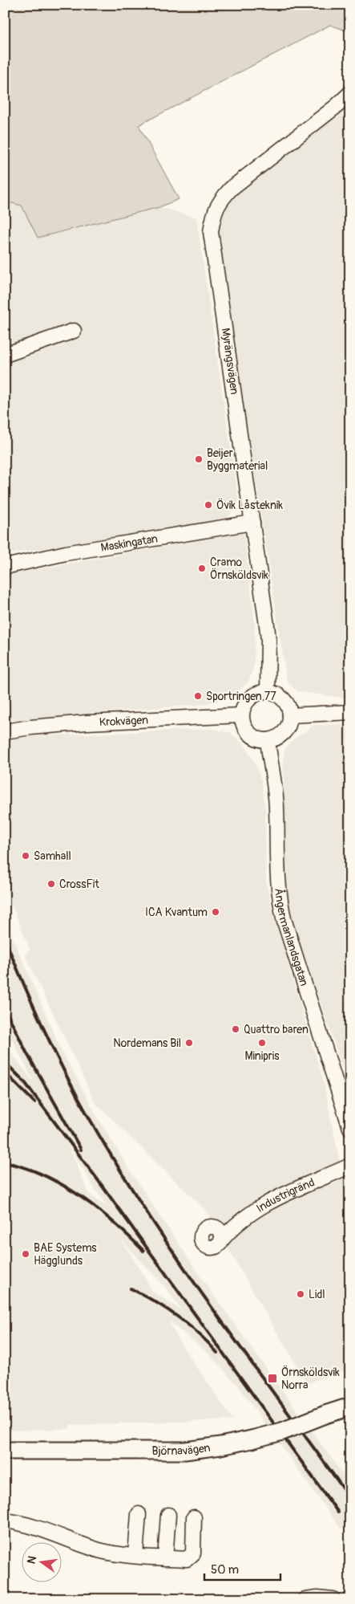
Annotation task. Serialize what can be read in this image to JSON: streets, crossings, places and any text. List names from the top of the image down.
{
  "streets": {
    "main road": ["Björnavägen"],
    "street": [
      "Myrängsvägen",
      "Maskingatan",
      "Krokvägen",
      "Ångermanlandsgatan",
      "Industrigränd"
    ]
  },
  "crossings": [
    ["Myrängsvägen", "Maskingatan"],
    ["Myrängsvägen", "Krokvägen"],
    ["Myrängsvägen", "Ångermanlandsgatan"],
    ["Krokvägen", "Ångermanlandsgatan"]
  ],
  "places": {
    "other": [
      "Beijer Byggmaterial",
      "Övik Låsteknik",
      "Cramo Örnsköldsvik",
      "Sportringen 77",
      "Samhall",
      "CrossFit",
      "ICA Kvantum",
      "Quattro baren",
      "Nordemans Bil",
      "Minipris",
      "BAE Systems Hägglunds",
      "Lidl"
    ],
    "transit": ["Örnsköldsvik Norra"]
  },
  "scale_bar": "50 m",
  "north": "left"
}
